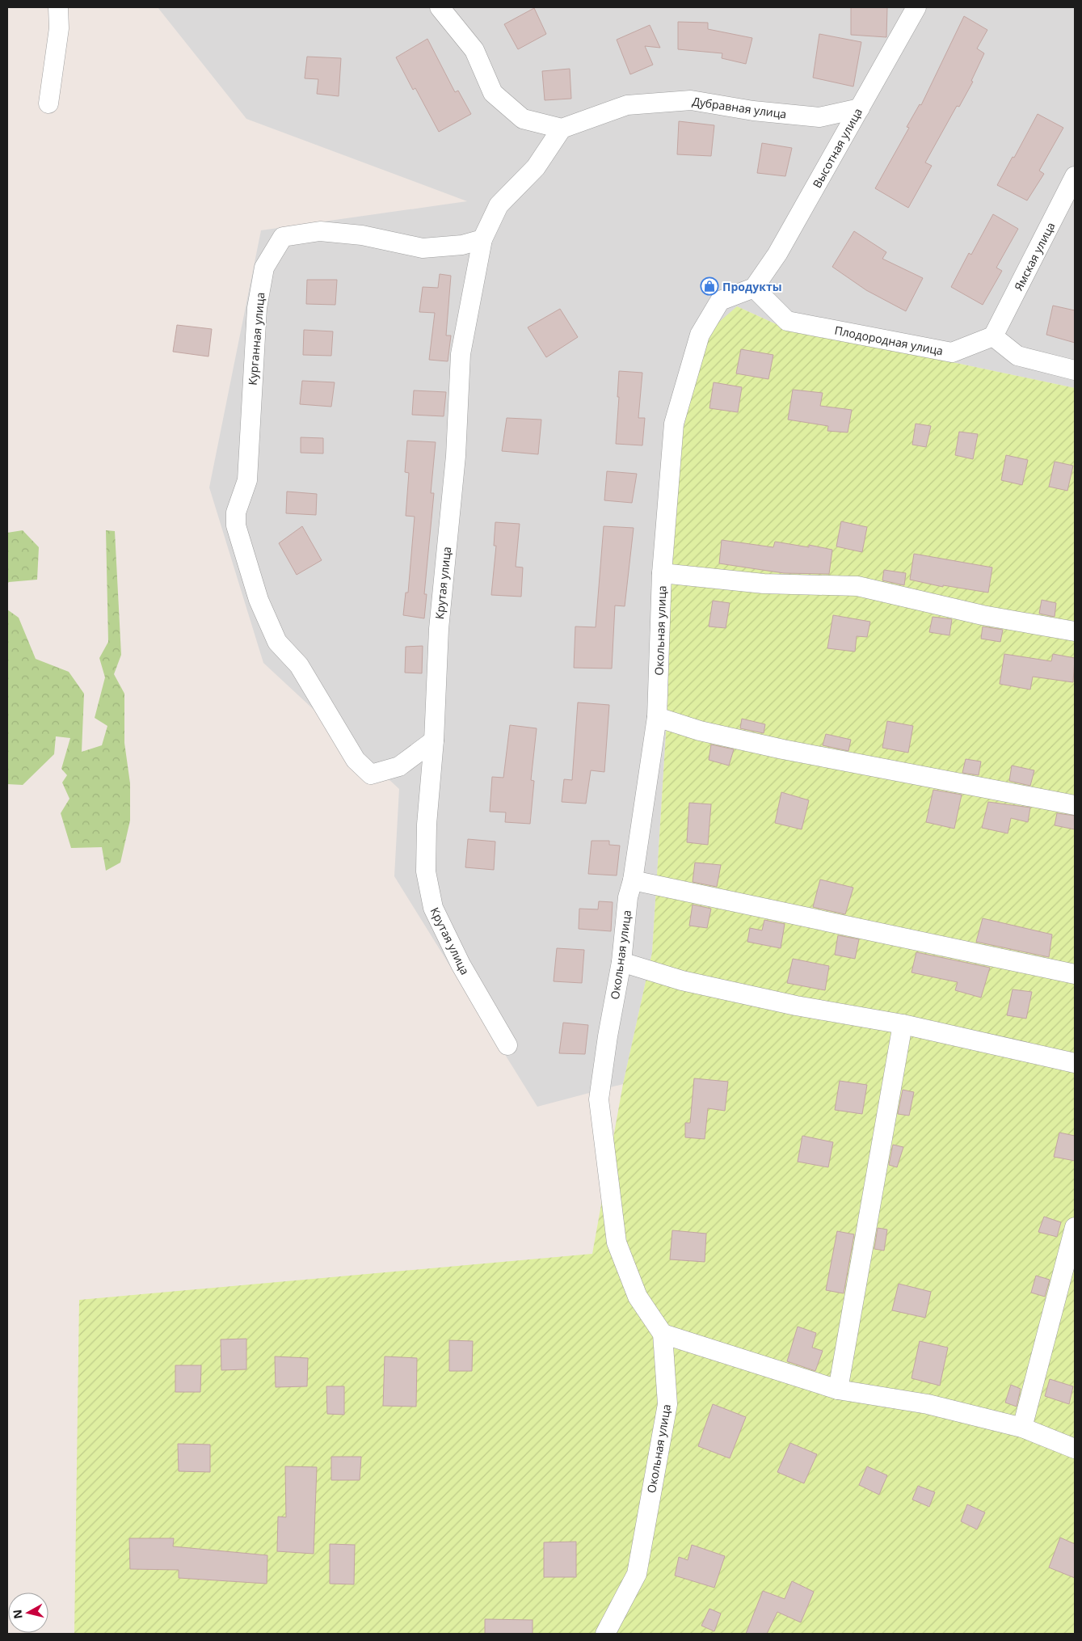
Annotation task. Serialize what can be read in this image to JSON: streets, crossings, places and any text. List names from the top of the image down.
{
  "streets": {
    "street": [
      "Дубравная улица",
      "Высотная улица",
      "Ямская улица",
      "Курганная улица",
      "Плодородная улица",
      "Крутая улица",
      "Окольная улица"
    ]
  },
  "crossings": [
    ["Дубравная улица", "Высотная улица"],
    ["Дубравная улица", "Крутая улица"],
    ["Высотная улица", "Плодородная улица"],
    ["Высотная улица", "Окольная улица"],
    ["Ямская улица", "Плодородная улица"],
    ["Курганная улица", "Крутая улица"],
    ["Плодородная улица", "Окольная улица"]
  ],
  "places": {
    "shop": ["Продукты"]
  },
  "north": "left"
}
